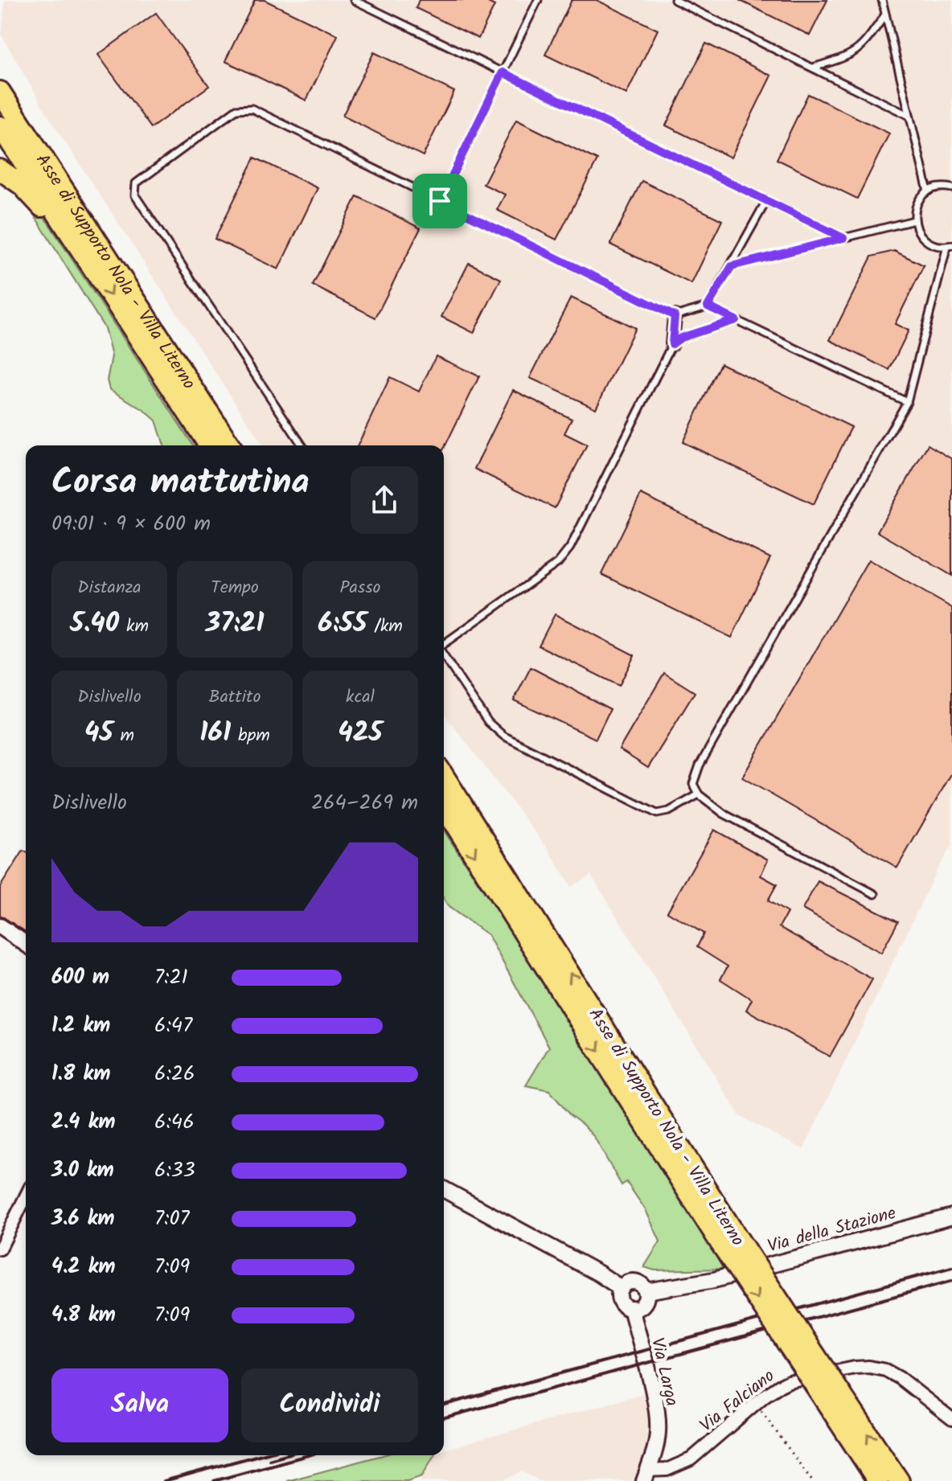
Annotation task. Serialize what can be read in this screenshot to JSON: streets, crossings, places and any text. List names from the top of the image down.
{
  "streets": {
    "highway": ["Asse di Supporto Nola - Villa Literno"],
    "street": ["Via della Stazione", "Via Larga", "Via Falciano"]
  },
  "crossings": [
    ["Via della Stazione", "Via Larga"],
    ["Via Larga", "Via Falciano"]
  ],
  "page": {
    "heading": ["Corsa mattutina", "09:01 · 9 × 600 m"],
    "stats": [
      ["Distanza", "5.40 km"],
      ["Tempo", "37:21"],
      ["Passo", "6:55 /km"],
      ["Dislivello", "45 m"],
      ["Battito", "161 bpm"],
      ["kcal", "425"]
    ],
    "chart": ["Dislivello", "264–269 m"],
    "list": [
      {
        "name": "600 m",
        "note": "7:21"
      },
      {
        "name": "1.2 km",
        "note": "6:47"
      },
      {
        "name": "1.8 km",
        "note": "6:26"
      },
      {
        "name": "2.4 km",
        "note": "6:46"
      },
      {
        "name": "3.0 km",
        "note": "6:33"
      },
      {
        "name": "3.6 km",
        "note": "7:07"
      },
      {
        "name": "4.2 km",
        "note": "7:09"
      },
      {
        "name": "4.8 km",
        "note": "7:09"
      }
    ],
    "buttons": ["Salva", "Condividi"]
  }
}
